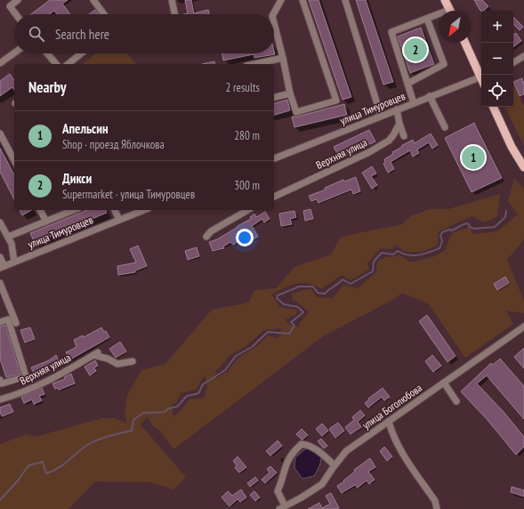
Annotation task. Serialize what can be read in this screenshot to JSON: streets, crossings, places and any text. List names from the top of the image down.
{
  "streets": {
    "street": ["улица Тимуровцев", "Верхняя улица", "улица Боголюбова"]
  },
  "north": "bottom left",
  "page": {
    "map_buttons": ["+", "−"],
    "search": "Search here",
    "pins": ["2", "1"],
    "heading": ["Nearby", "2 results"],
    "list": [
      {
        "mark": "1",
        "name": "Апельсин",
        "note": "Shop · проезд Яблочкова",
        "value": "280 m"
      },
      {
        "mark": "2",
        "name": "Дикси",
        "note": "Supermarket · улица Тимуровцев",
        "value": "300 m"
      }
    ]
  }
}
